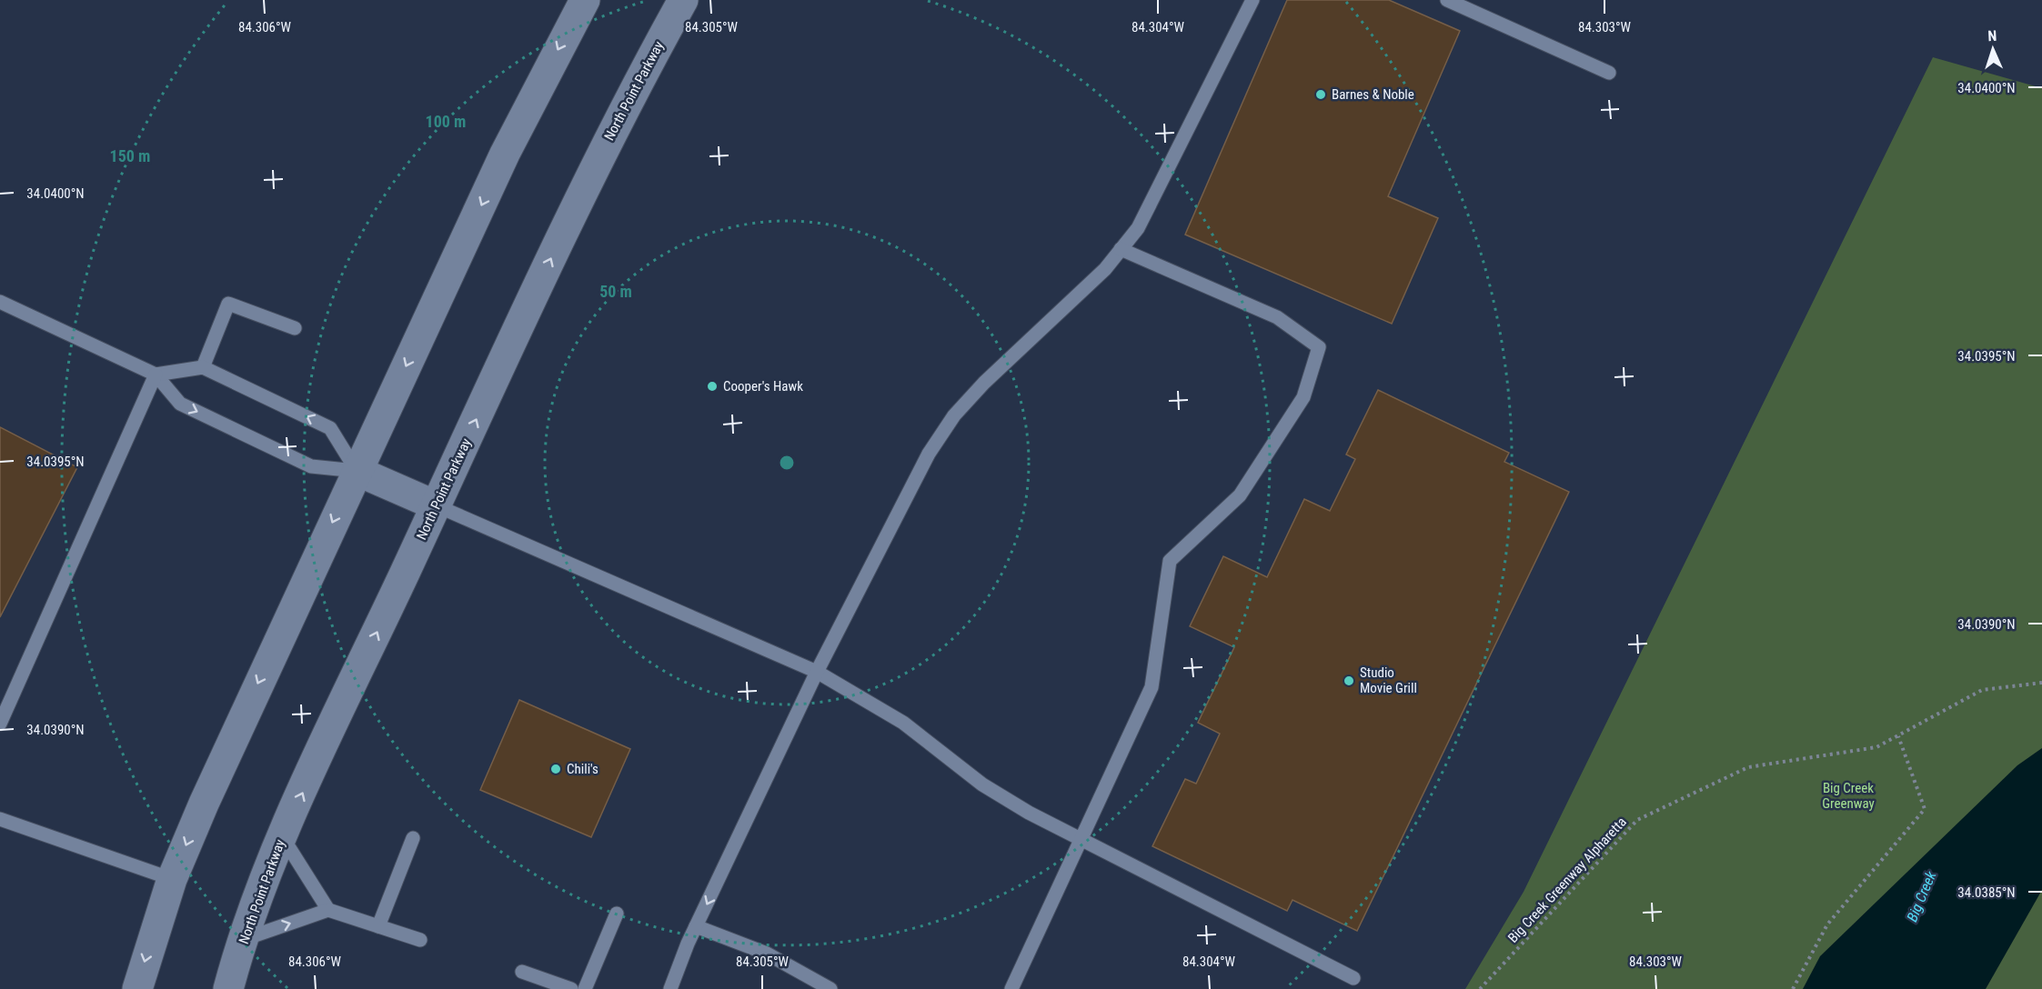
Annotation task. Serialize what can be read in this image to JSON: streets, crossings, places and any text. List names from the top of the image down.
{
  "streets": {
    "street": ["North Point Parkway"],
    "path": ["Big Creek Greenway Alpharetta"]
  },
  "water": ["Big Creek"],
  "parks": ["Big Creek Greenway"],
  "places": [
    "Barnes & Noble",
    "Cooper's Hawk",
    "Studio Movie Grill",
    "Chili's"
  ],
  "north": "top",
  "coordinates": [
    "84.306°W",
    "84.305°W",
    "84.304°W",
    "84.303°W",
    "34.0400°N",
    "34.0395°N",
    "34.0390°N",
    "34.0385°N"
  ],
  "rings": ["100 m", "150 m", "50 m"]
}
